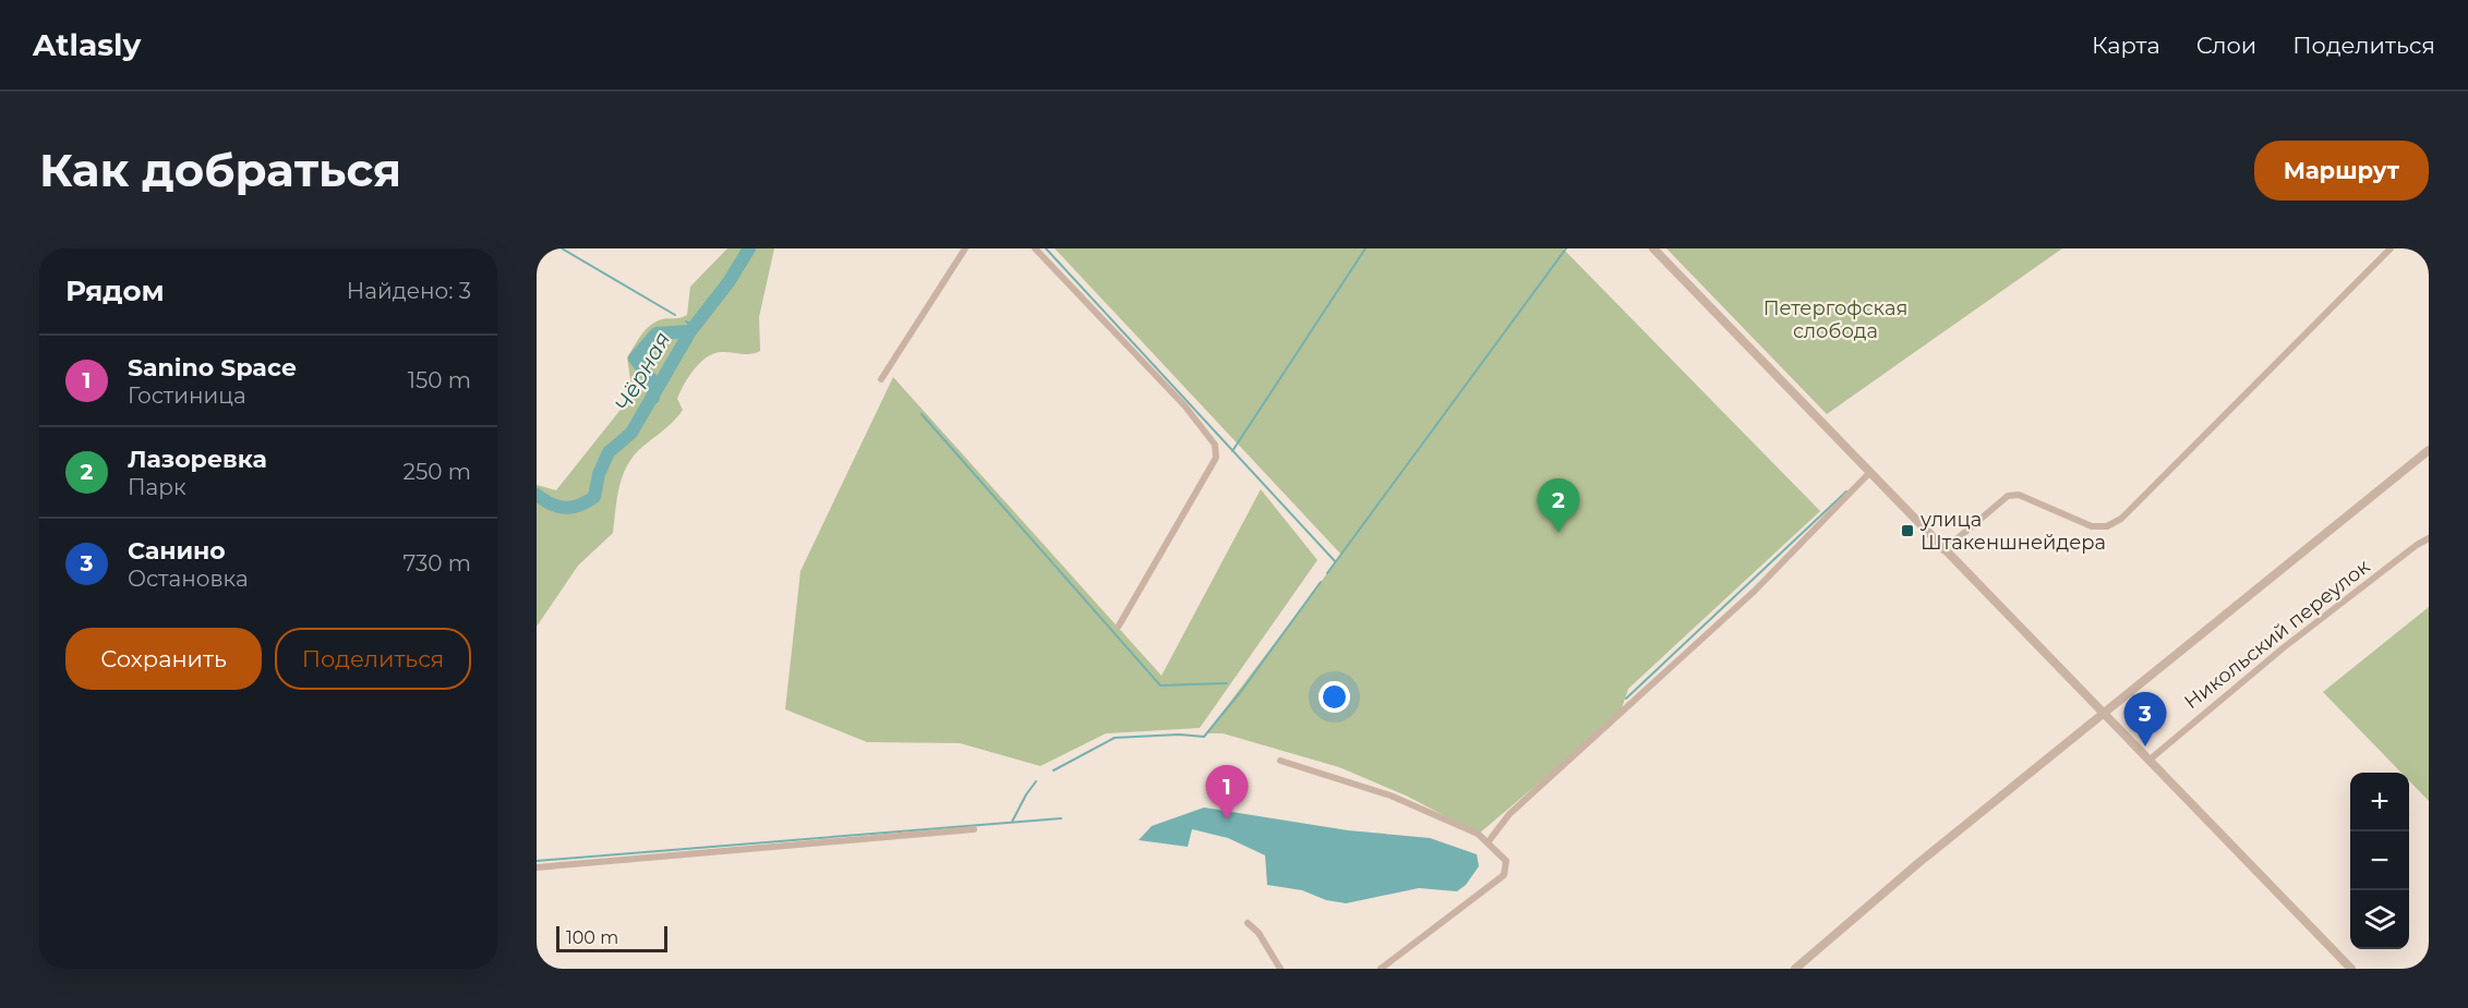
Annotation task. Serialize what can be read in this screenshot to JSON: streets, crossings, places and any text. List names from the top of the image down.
{
  "streets": {
    "street": ["Никольский переулок"]
  },
  "water": ["Чёрная"],
  "parks": ["Петергофская слобода"],
  "places": {
    "transit": ["улица Штакеншнейдера"]
  },
  "scale_bar": "100 m",
  "page": {
    "header": "Atlasly",
    "nav": ["Карта", "Слои", "Поделиться"],
    "buttons": [
      "Маршрут",
      ["Сохранить", "Поделиться"]
    ],
    "title": "Как добраться",
    "heading": ["Рядом", "Найдено: 3"],
    "list": [
      {
        "mark": "1",
        "name": "Sanino Space",
        "note": "Гостиница",
        "value": "150 m"
      },
      {
        "mark": "2",
        "name": "Лазоревка",
        "note": "Парк",
        "value": "250 m"
      },
      {
        "mark": "3",
        "name": "Санино",
        "note": "Остановка",
        "value": "730 m"
      }
    ],
    "pins": ["2", "3", "1"],
    "map_buttons": ["+", "−"],
    "scale": "100 m"
  }
}
